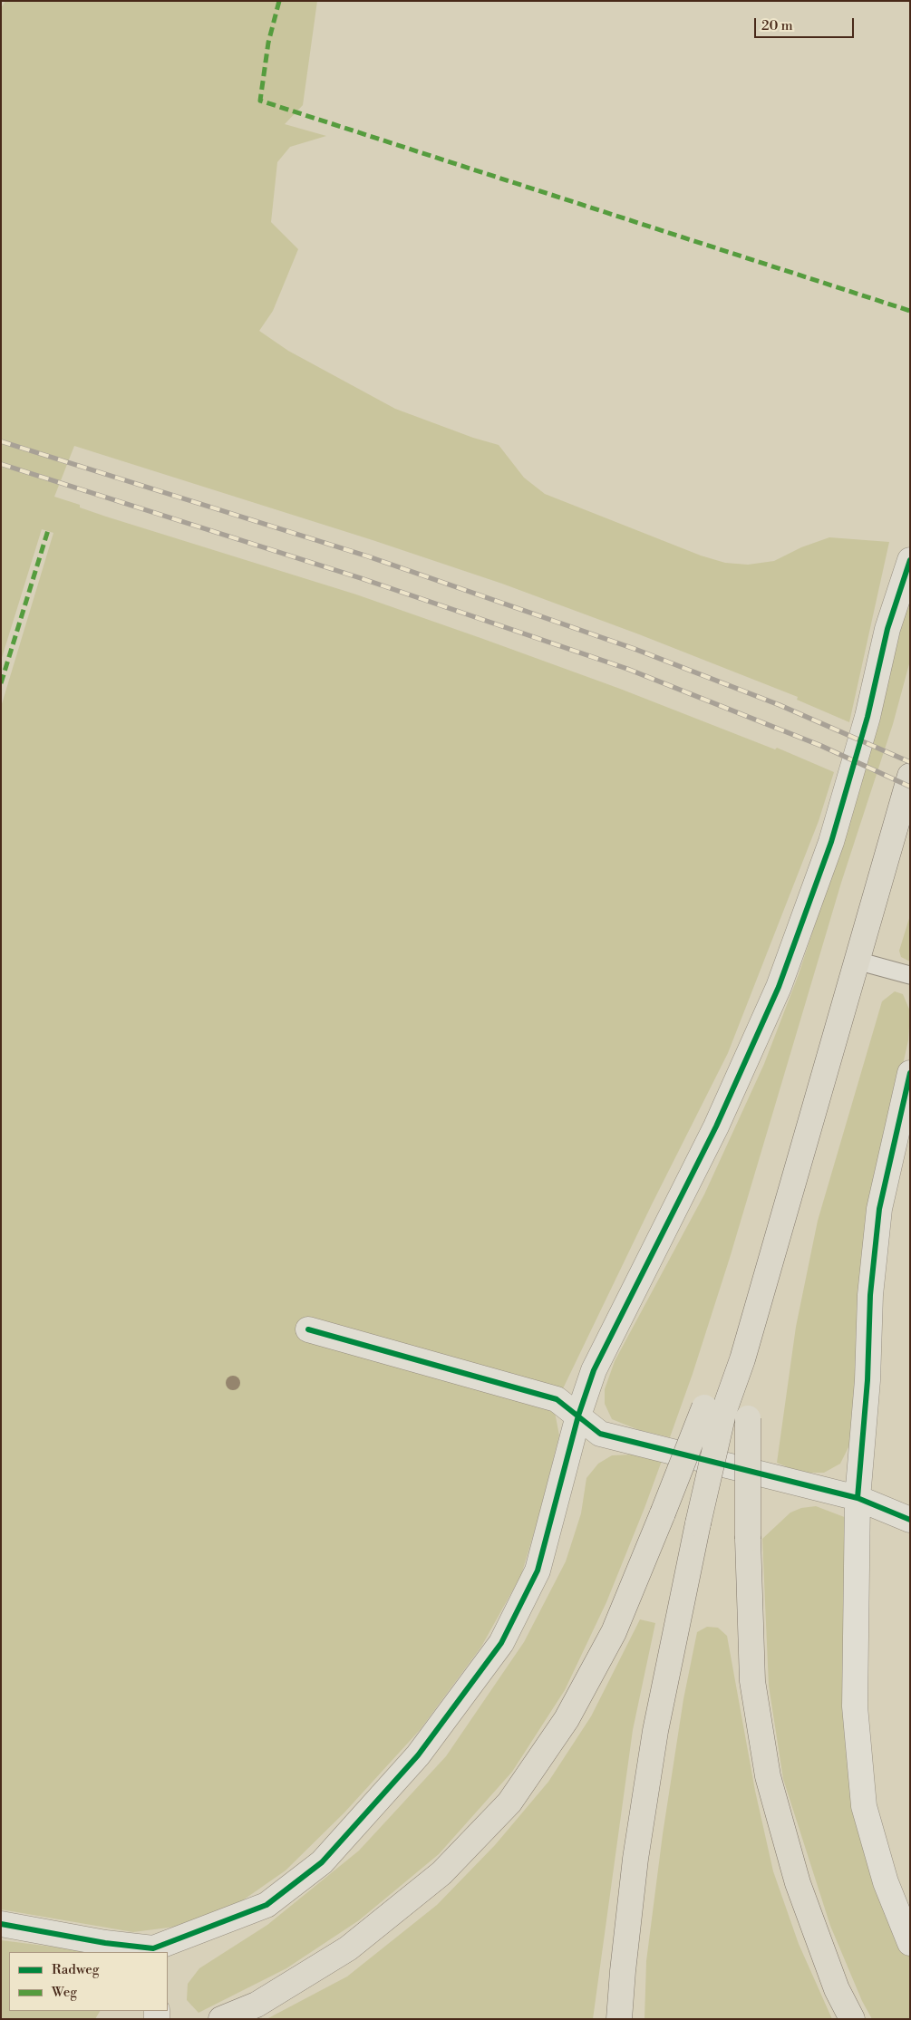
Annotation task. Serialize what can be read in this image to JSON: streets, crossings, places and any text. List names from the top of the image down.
{
  "legend": ["Radweg", "Weg"],
  "scale_bar": "20 m"
}
